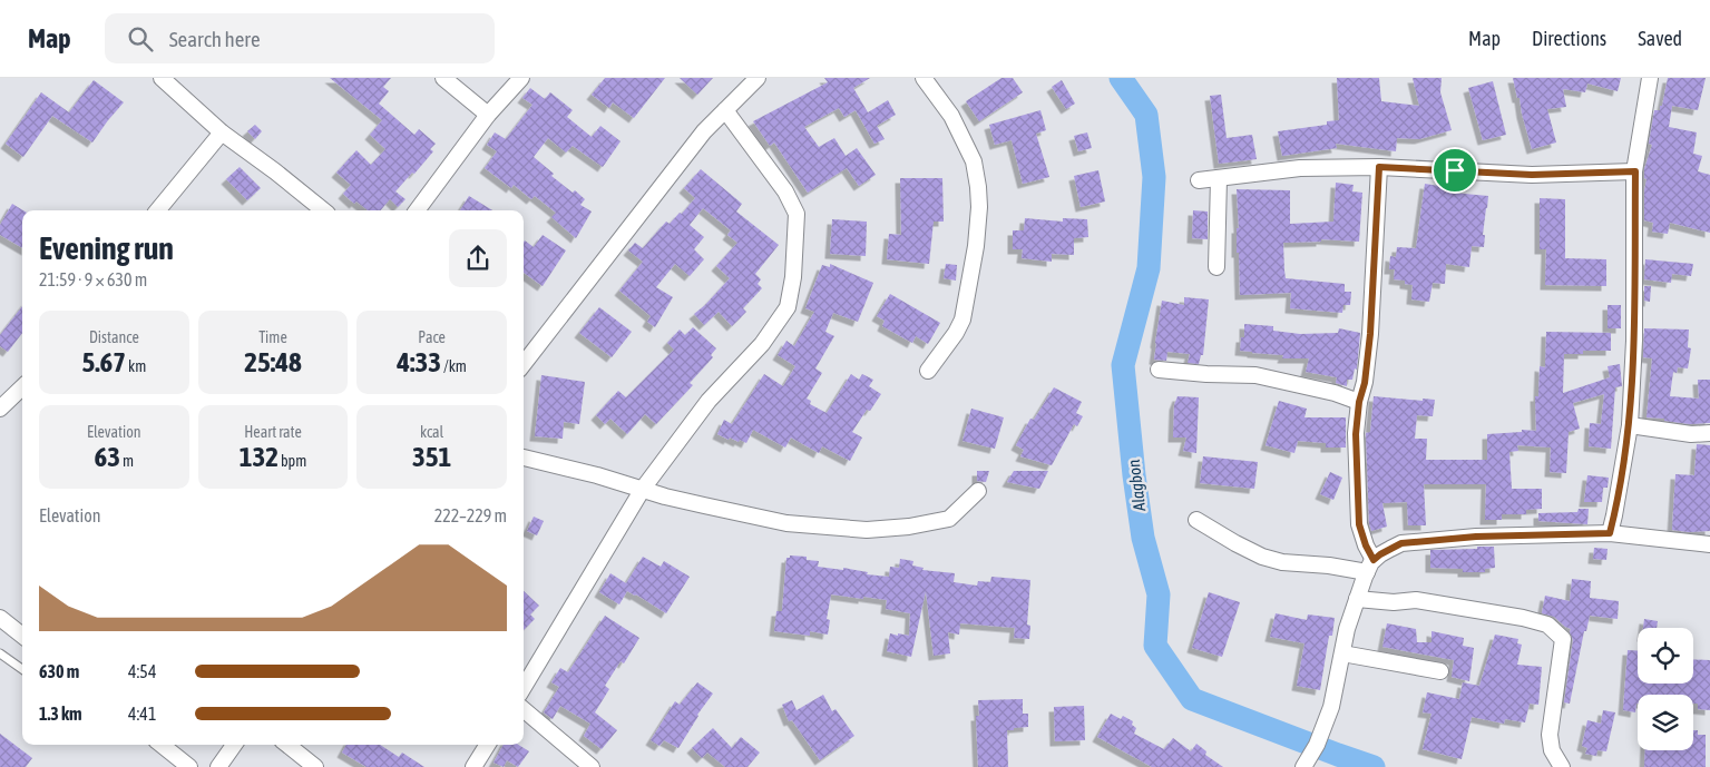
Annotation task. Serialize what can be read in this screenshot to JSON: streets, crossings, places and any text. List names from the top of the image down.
{
  "water": ["Alagbon"],
  "page": {
    "header": "Map",
    "search": "Search here",
    "nav": ["Map", "Directions", "Saved"],
    "heading": ["Evening run", "21:59 · 9 × 630 m"],
    "stats": [
      ["Distance", "5.67 km"],
      ["Time", "25:48"],
      ["Pace", "4:33 /km"],
      ["Elevation", "63 m"],
      ["Heart rate", "132 bpm"],
      ["kcal", "351"]
    ],
    "chart": ["Elevation", "222–229 m"],
    "list": [
      {
        "name": "630 m",
        "note": "4:54"
      },
      {
        "name": "1.3 km",
        "note": "4:41"
      }
    ]
  }
}
